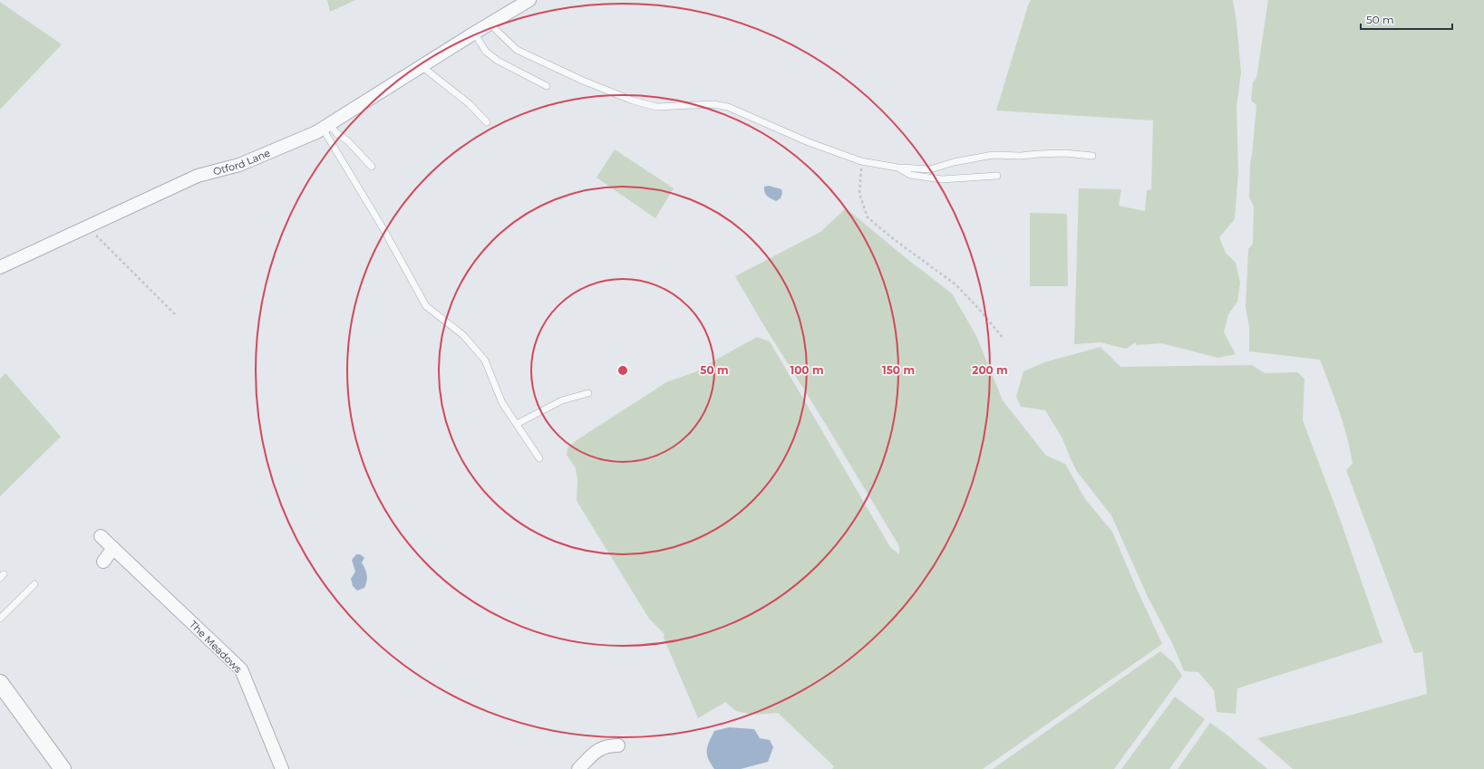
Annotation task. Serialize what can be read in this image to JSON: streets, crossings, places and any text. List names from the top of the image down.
{
  "streets": {
    "street": ["Otford Lane", "The Meadows"]
  },
  "scale_bar": "50 m",
  "rings": [
    "50 m",
    "100 m",
    "150 m",
    "200 m"
  ]
}
